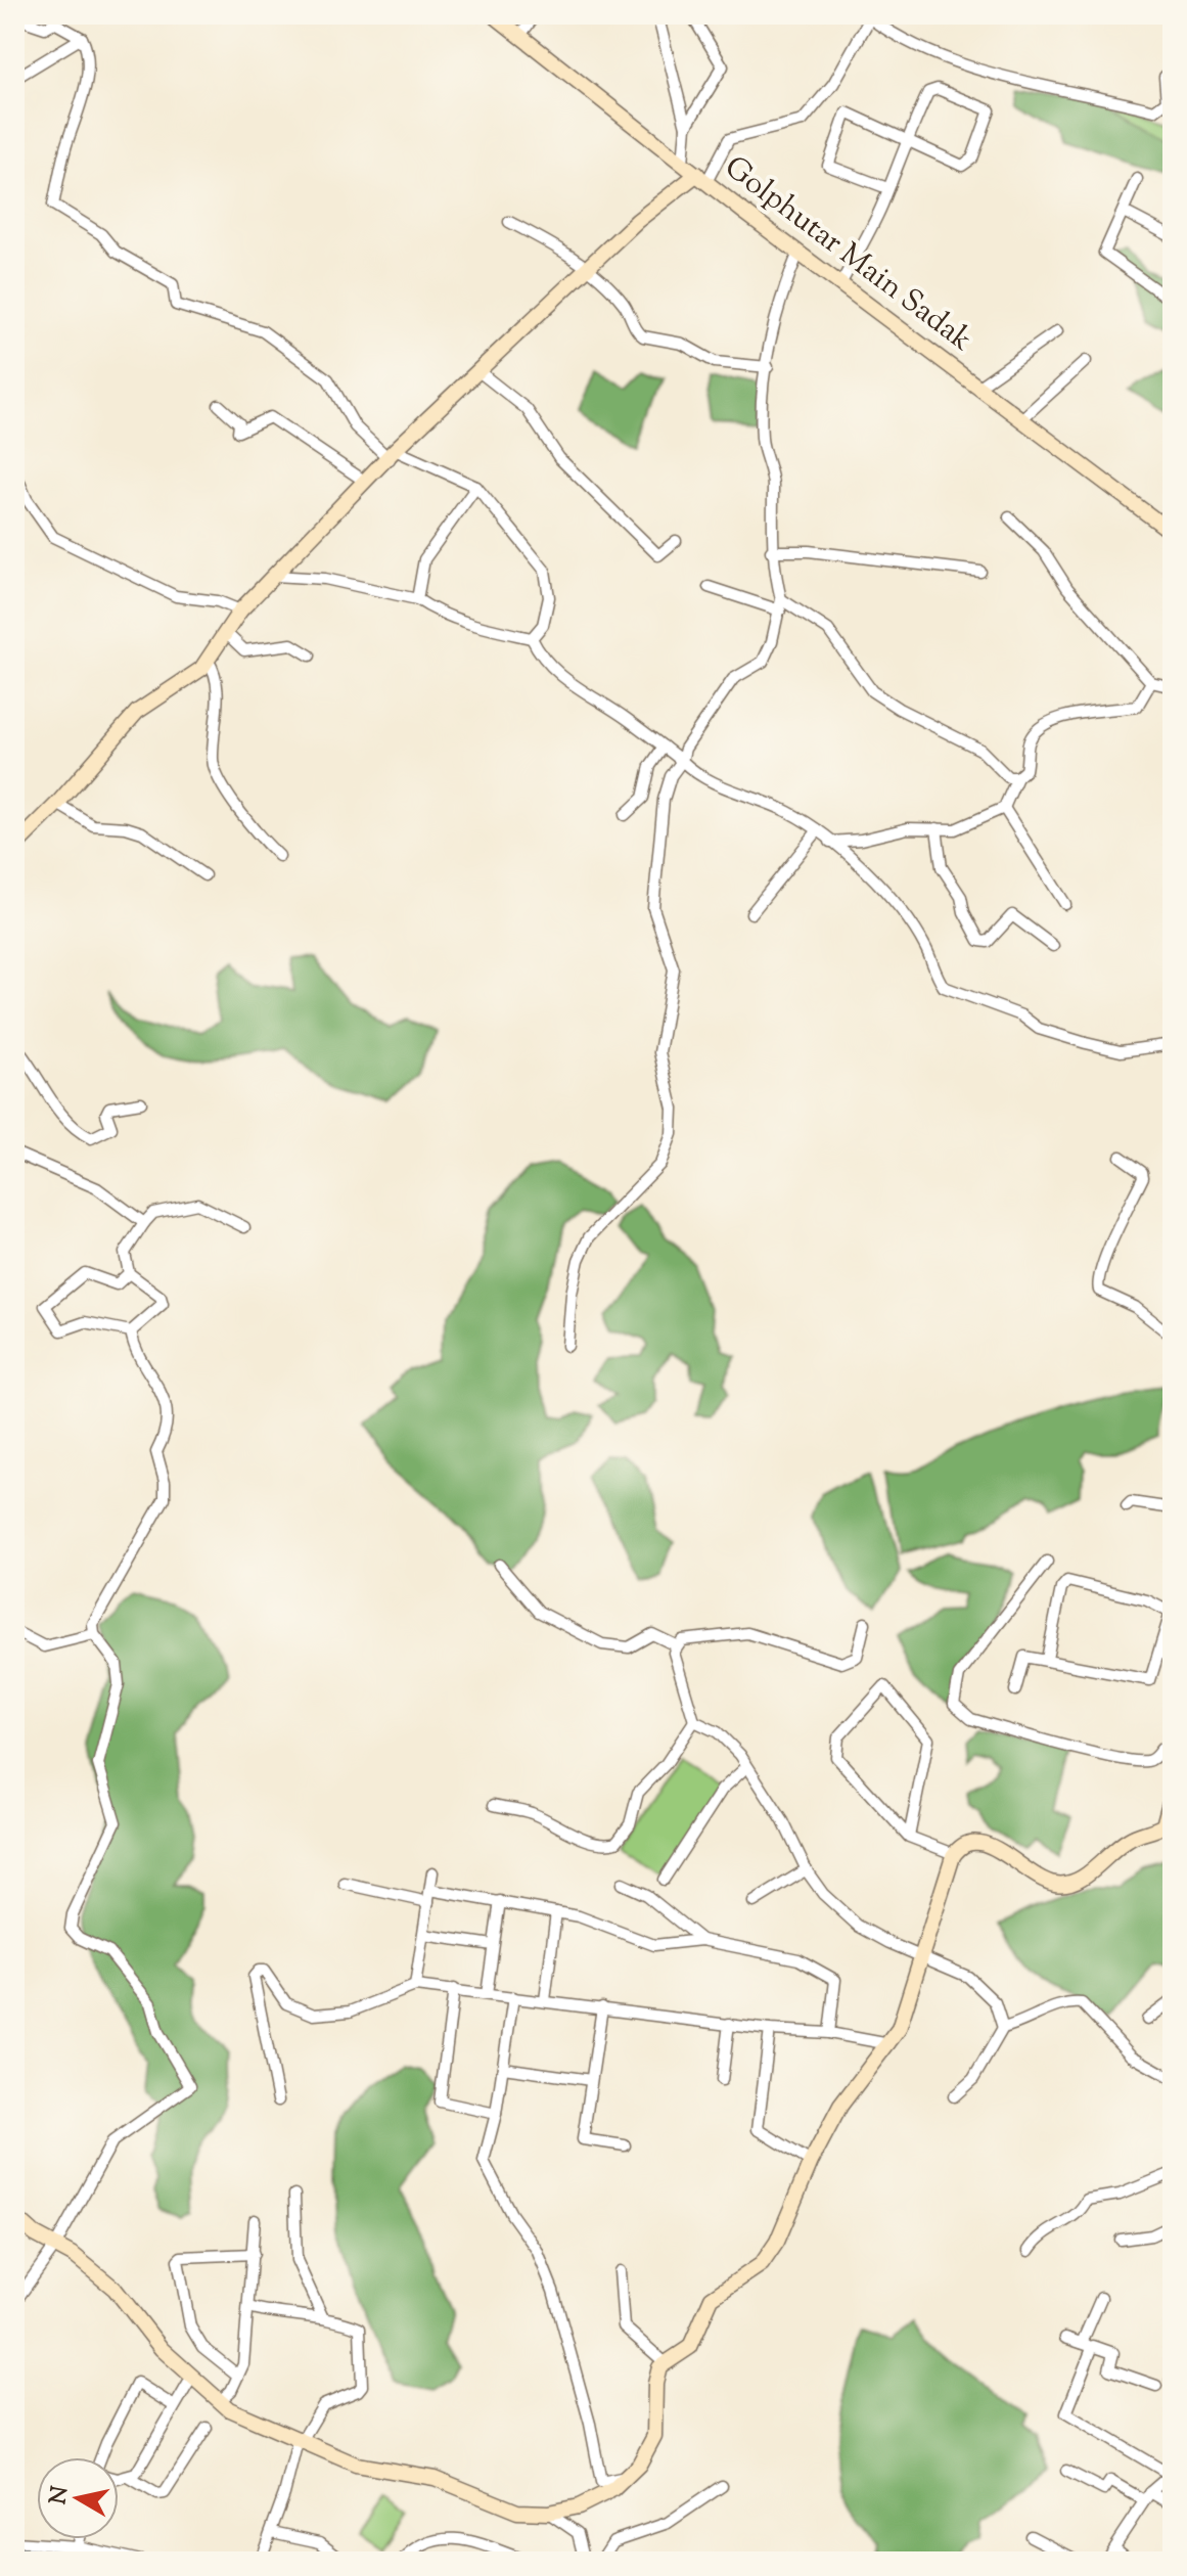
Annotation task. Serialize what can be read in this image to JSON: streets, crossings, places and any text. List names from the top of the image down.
{
  "streets": {
    "street": ["Golphutar Main Sadak"]
  },
  "north": "left"
}
